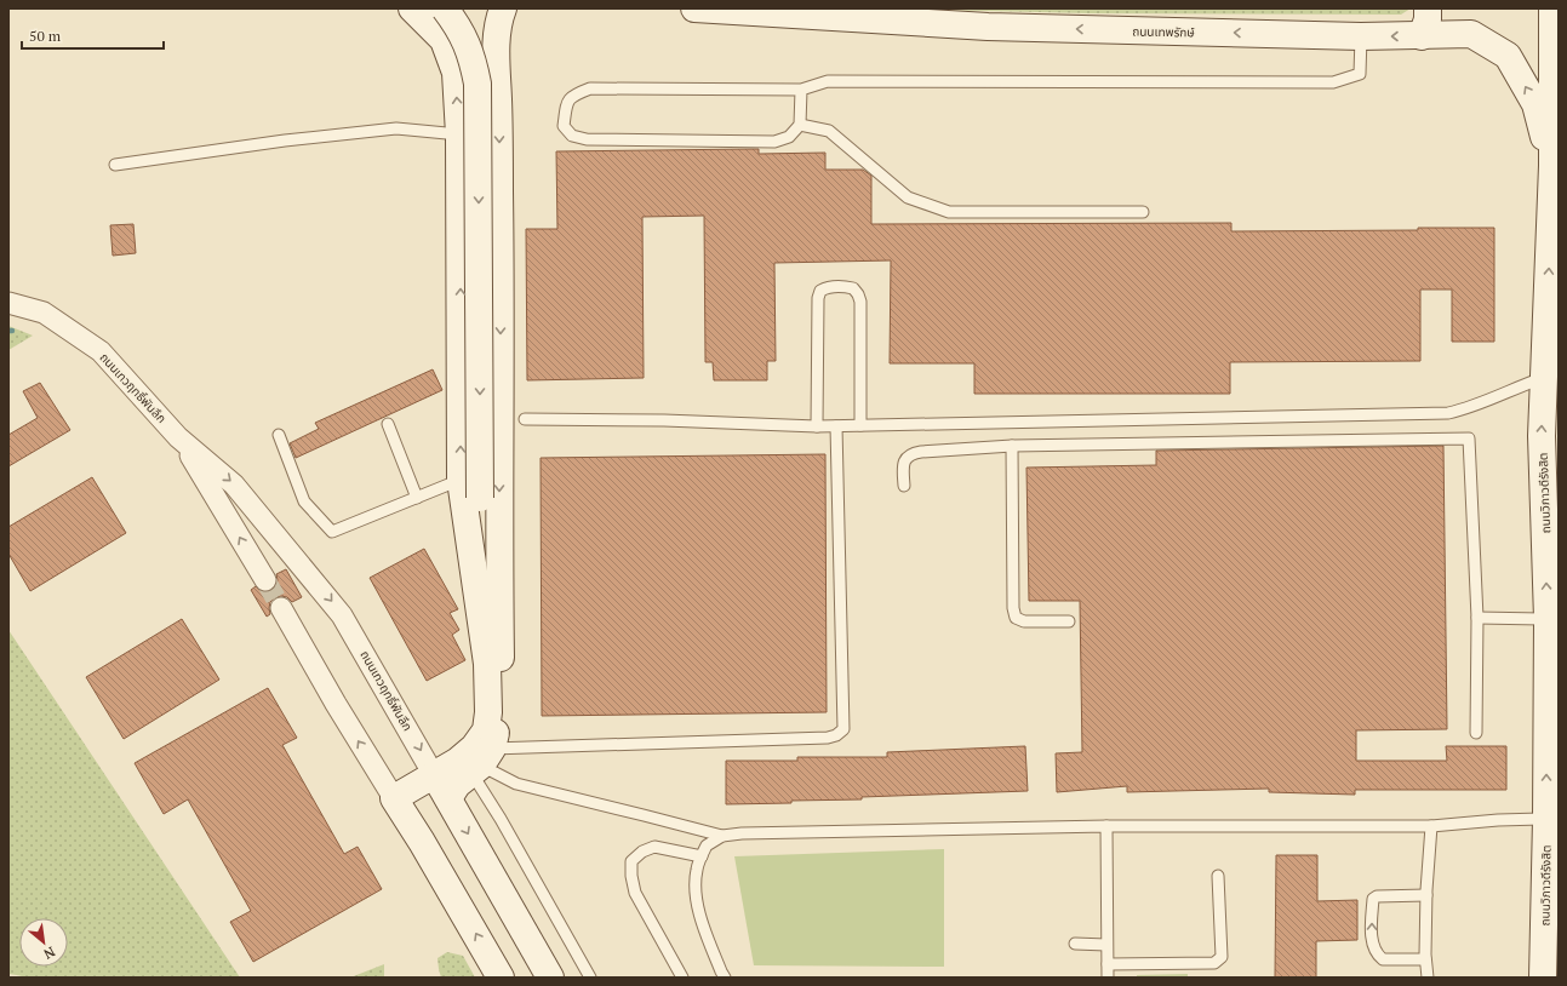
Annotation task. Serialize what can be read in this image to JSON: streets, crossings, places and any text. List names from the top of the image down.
{
  "streets": {
    "main road": ["ถนนเทพรักษ์", "ถนนเทวฤทธิ์พันลึก", "ถนนวิภาวดีรังสิต"]
  },
  "crossings": [
    ["ถนนเทพรักษ์", "ถนนวิภาวดีรังสิต"]
  ],
  "one_way": ["ถนนเทพรักษ์", "ถนนวิภาวดีรังสิต"],
  "scale_bar": "50 m",
  "north": "bottom right"
}
